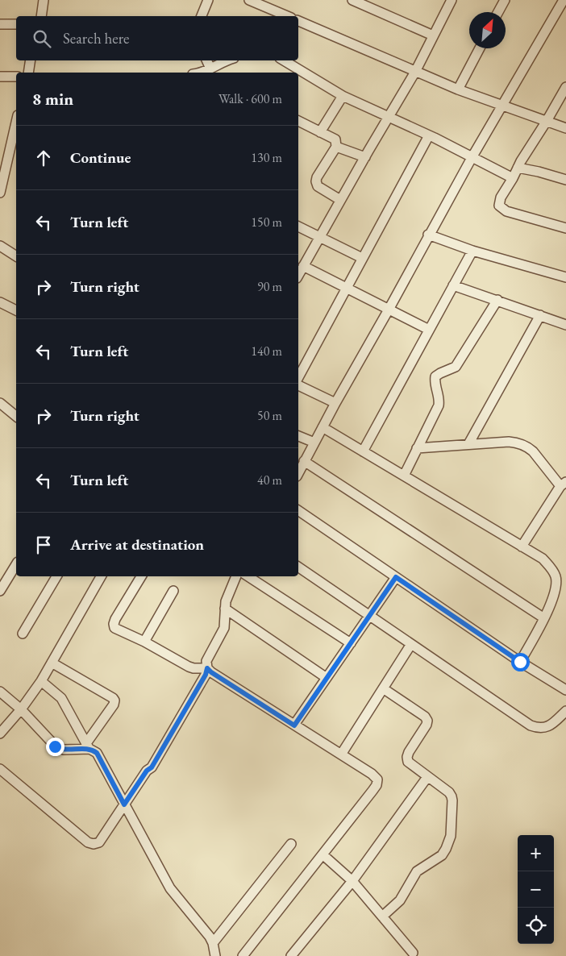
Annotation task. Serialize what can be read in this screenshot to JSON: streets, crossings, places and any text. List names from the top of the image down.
{
  "north": "top right",
  "page": {
    "search": "Search here",
    "heading": ["8 min", "Walk · 600 m"],
    "list": [
      ["Continue", "130 m"],
      ["Turn left", "150 m"],
      ["Turn right", "90 m"],
      ["Turn left", "140 m"],
      ["Turn right", "50 m"],
      ["Turn left", "40 m"],
      "Arrive at destination"
    ],
    "map_buttons": ["+", "−"]
  }
}
